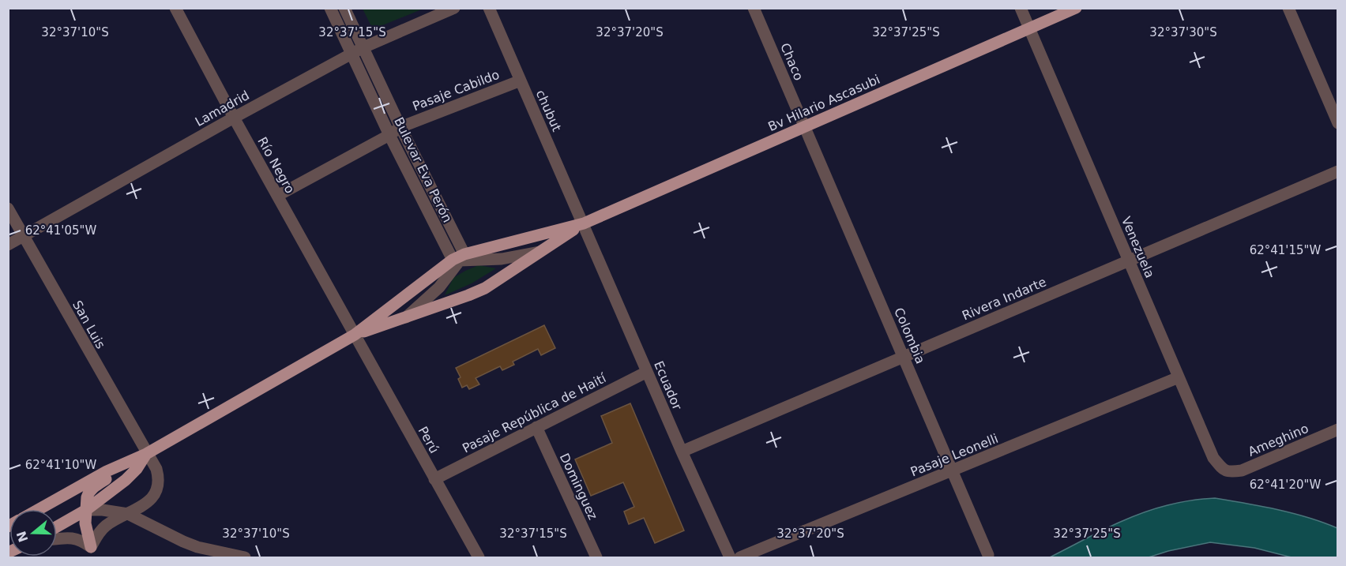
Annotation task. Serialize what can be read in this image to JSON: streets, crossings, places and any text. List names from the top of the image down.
{
  "streets": {
    "main road": ["Bv Hilario Ascasubi"],
    "street": [
      "Chaco",
      "Pasaje Cabildo",
      "Lamadrid",
      "chubut",
      "Río Negro",
      "Bulevar Eva Perón",
      "Venezuela",
      "Rivera Indarte",
      "San Luis",
      "Colombia",
      "Ecuador",
      "Pasaje República de Haití",
      "Perú",
      "Ameghino",
      "Pasaje Leonelli",
      "Dominguez"
    ]
  },
  "crossings": [
    ["Chaco", "Bv Hilario Ascasubi"],
    ["Chaco", "Colombia"],
    ["Pasaje Cabildo", "chubut"],
    ["Pasaje Cabildo", "Río Negro"],
    ["Pasaje Cabildo", "Bulevar Eva Perón"],
    ["Bv Hilario Ascasubi", "chubut"],
    ["Bv Hilario Ascasubi", "Venezuela"],
    ["Bv Hilario Ascasubi", "Colombia"],
    ["Bv Hilario Ascasubi", "Ecuador"],
    ["Lamadrid", "Río Negro"],
    ["Lamadrid", "Bulevar Eva Perón"],
    ["Lamadrid", "San Luis"],
    ["chubut", "Ecuador"],
    ["Río Negro", "Perú"],
    ["Venezuela", "Rivera Indarte"],
    ["Venezuela", "Ameghino"],
    ["Venezuela", "Pasaje Leonelli"],
    ["Rivera Indarte", "Colombia"],
    ["Rivera Indarte", "Ecuador"],
    ["Colombia", "Pasaje Leonelli"],
    ["Ecuador", "Pasaje República de Haití"],
    ["Pasaje República de Haití", "Perú"],
    ["Pasaje República de Haití", "Dominguez"]
  ],
  "north": "left",
  "coordinates": [
    "32°37'10\"S",
    "32°37'15\"S",
    "32°37'25\"S",
    "32°37'30\"S",
    "32°37'20\"S",
    "62°41'05\"W",
    "62°41'15\"W",
    "62°41'10\"W",
    "62°41'20\"W"
  ]
}
